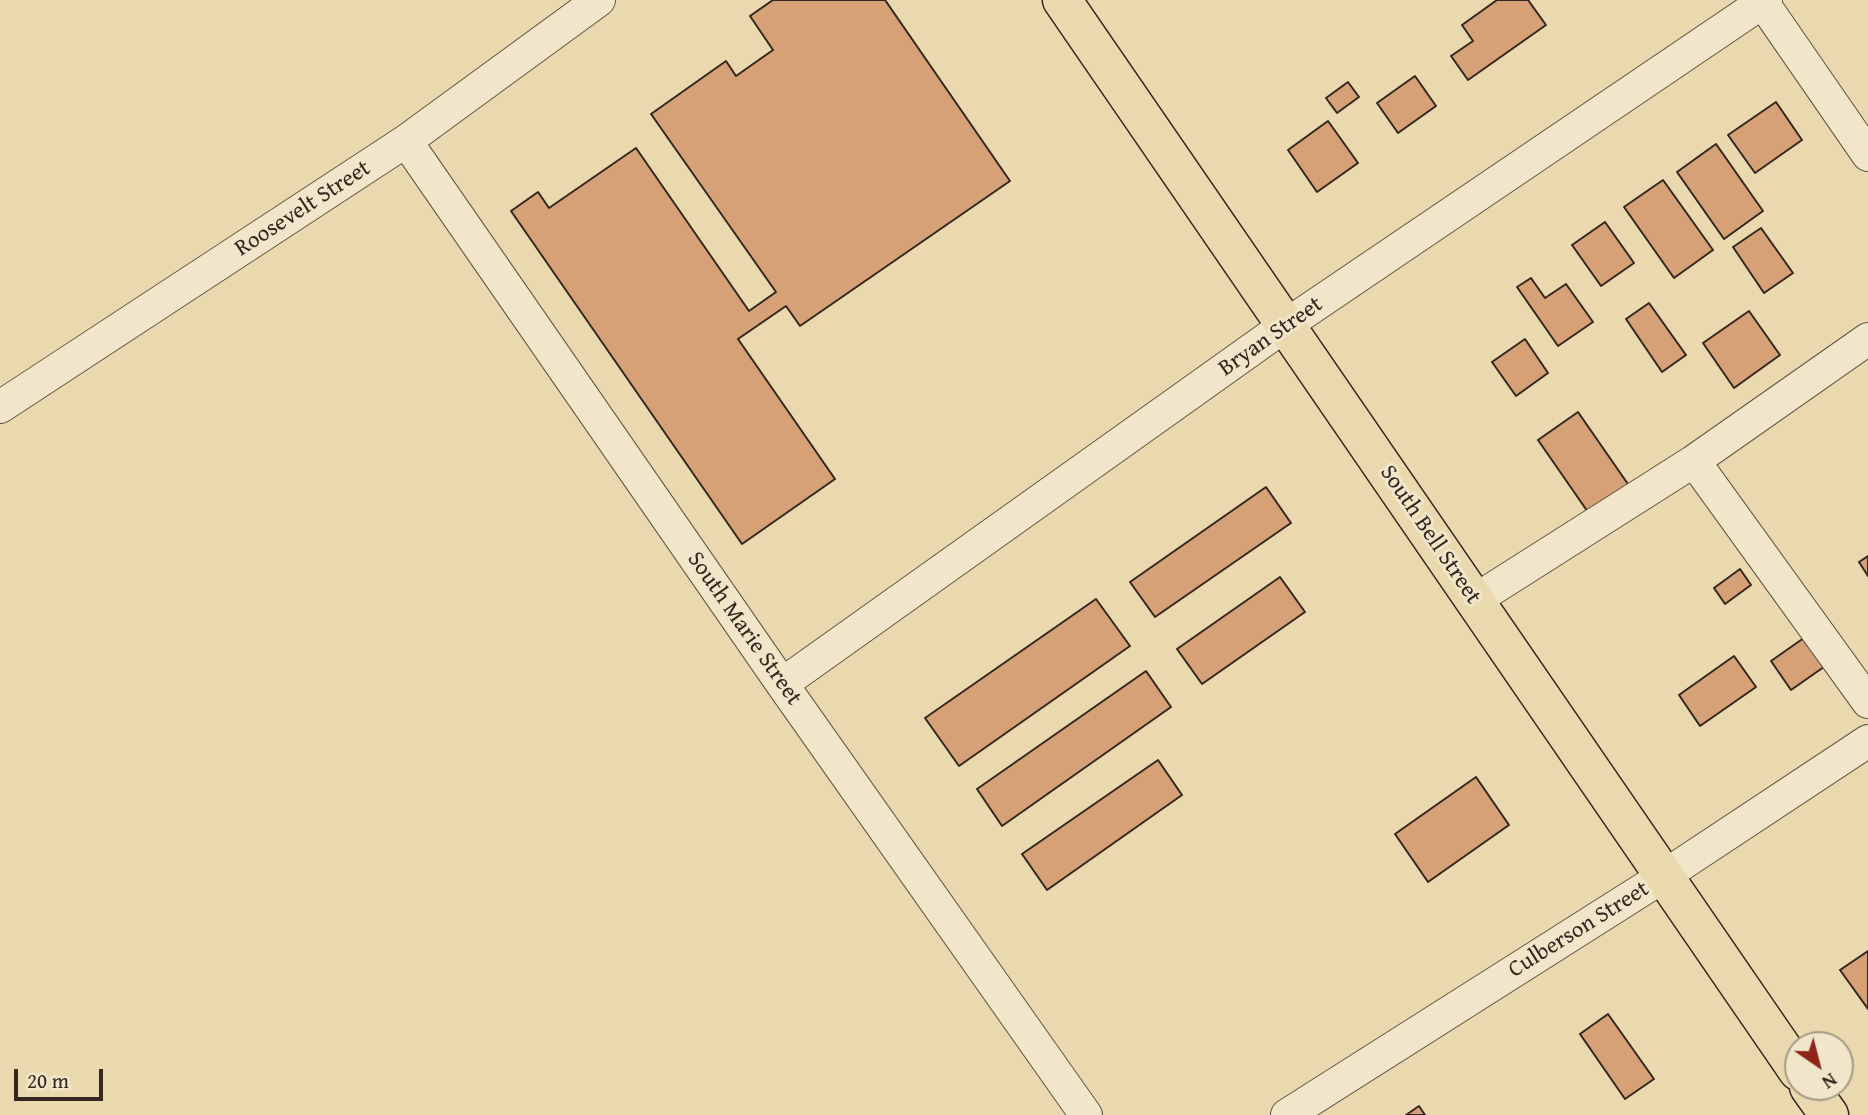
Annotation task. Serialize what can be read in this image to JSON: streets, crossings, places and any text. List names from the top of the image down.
{
  "streets": {
    "main road": ["South Bell Street"],
    "street": [
      "Roosevelt Street",
      "Bryan Street",
      "South Marie Street",
      "Culberson Street"
    ]
  },
  "crossings": [
    ["Roosevelt Street", "South Marie Street"],
    ["Bryan Street", "South Bell Street"],
    ["Bryan Street", "South Marie Street"],
    ["South Bell Street", "Culberson Street"]
  ],
  "scale_bar": "20 m",
  "north": "bottom right"
}
